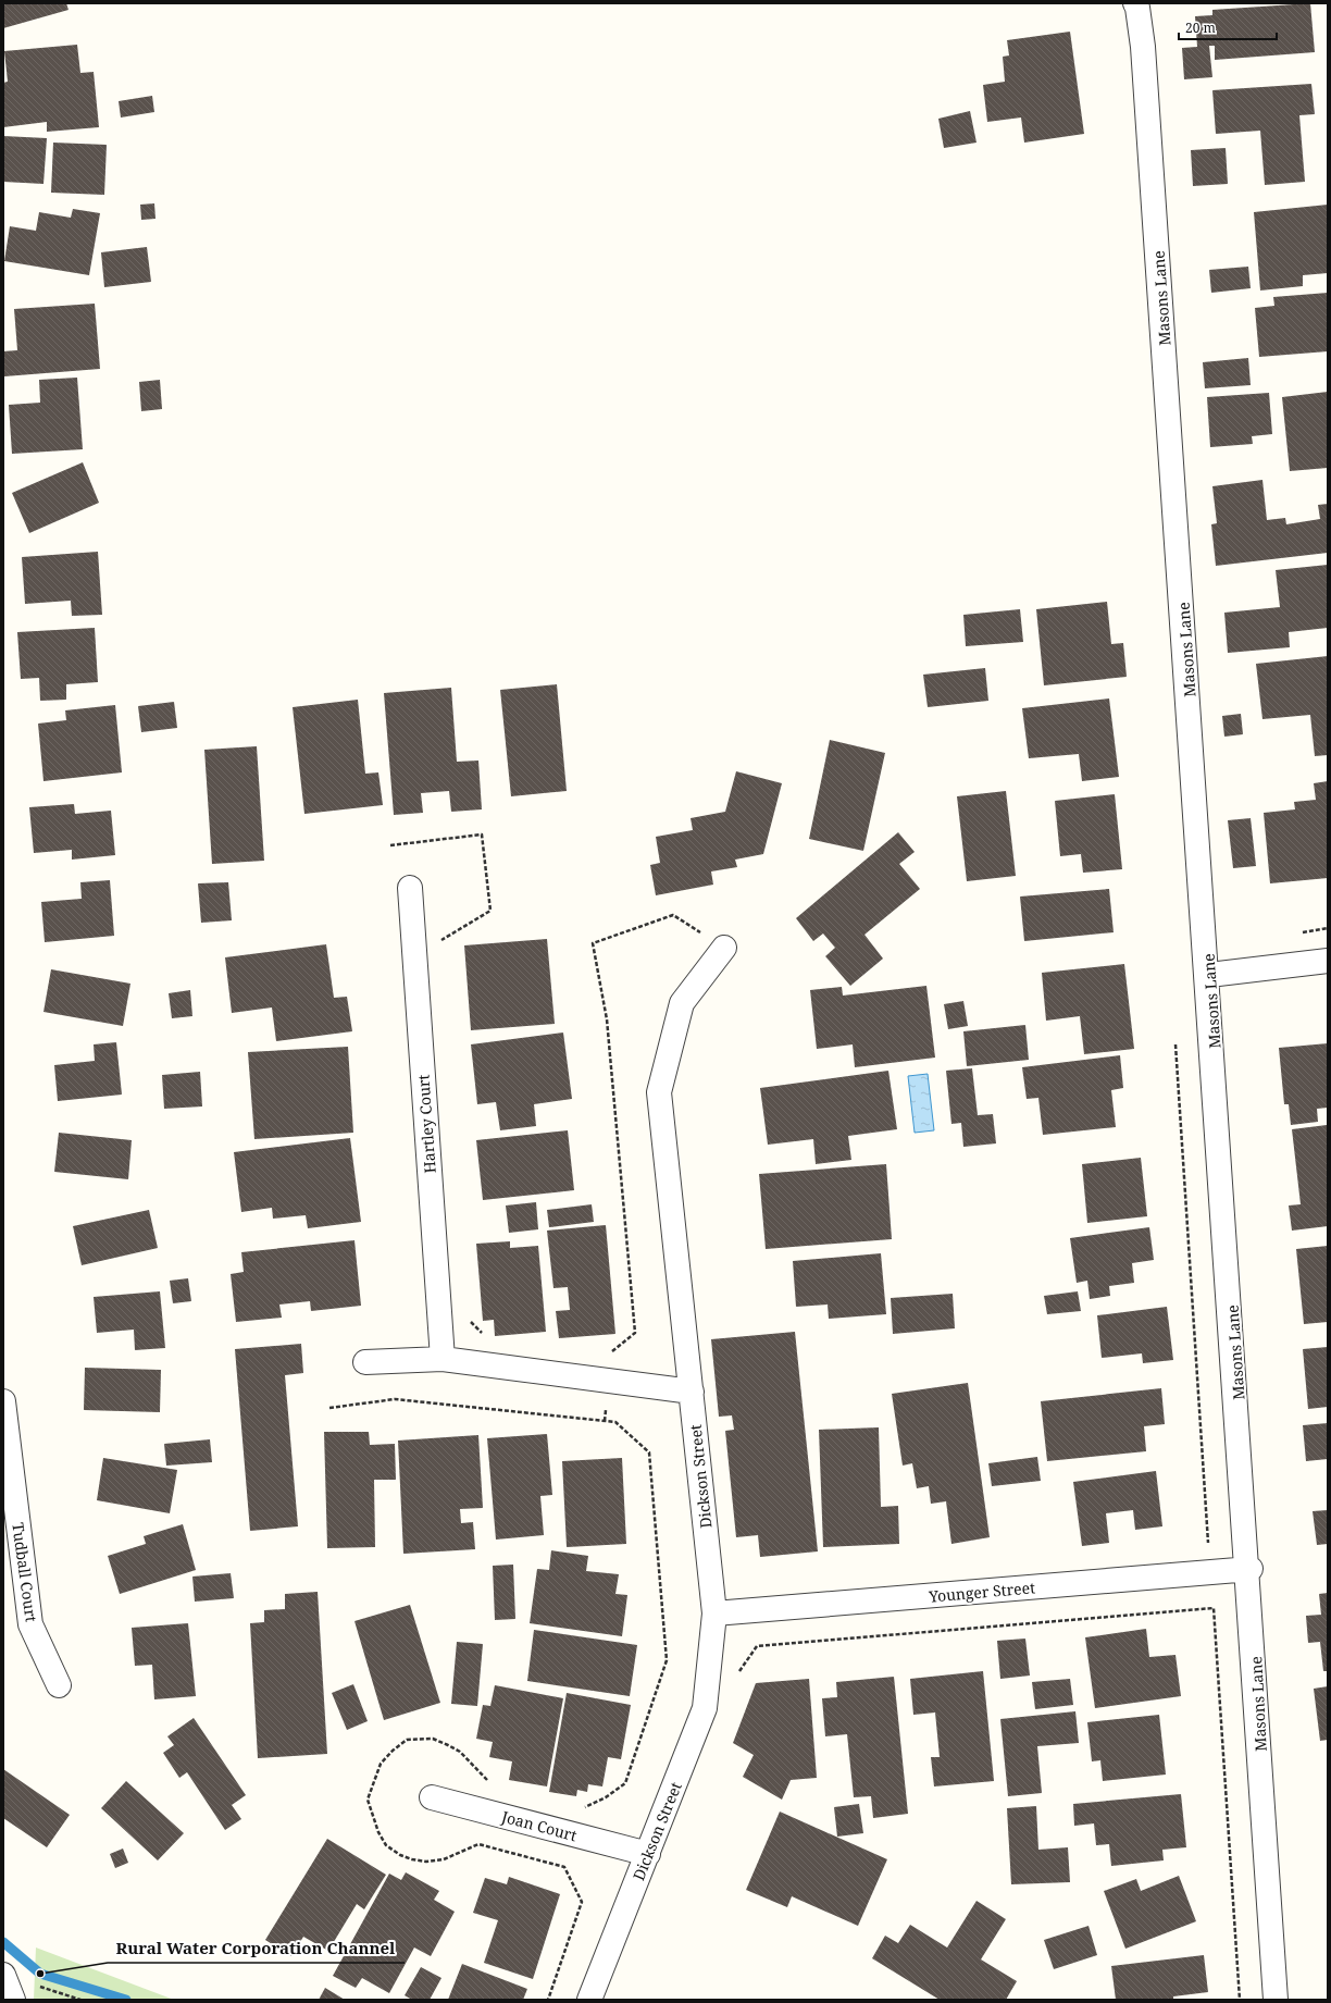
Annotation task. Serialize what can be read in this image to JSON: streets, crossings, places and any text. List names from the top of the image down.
{
  "streets": {
    "street": [
      "Masons Lane",
      "Hartley Court",
      "Dickson Street",
      "Tudball Court",
      "Younger Street",
      "Joan Court"
    ]
  },
  "crossings": [
    ["Masons Lane", "Younger Street"],
    ["Dickson Street", "Younger Street"],
    ["Dickson Street", "Joan Court"]
  ],
  "places": ["Rural Water Corporation Channel"],
  "scale_bar": "20 m"
}
